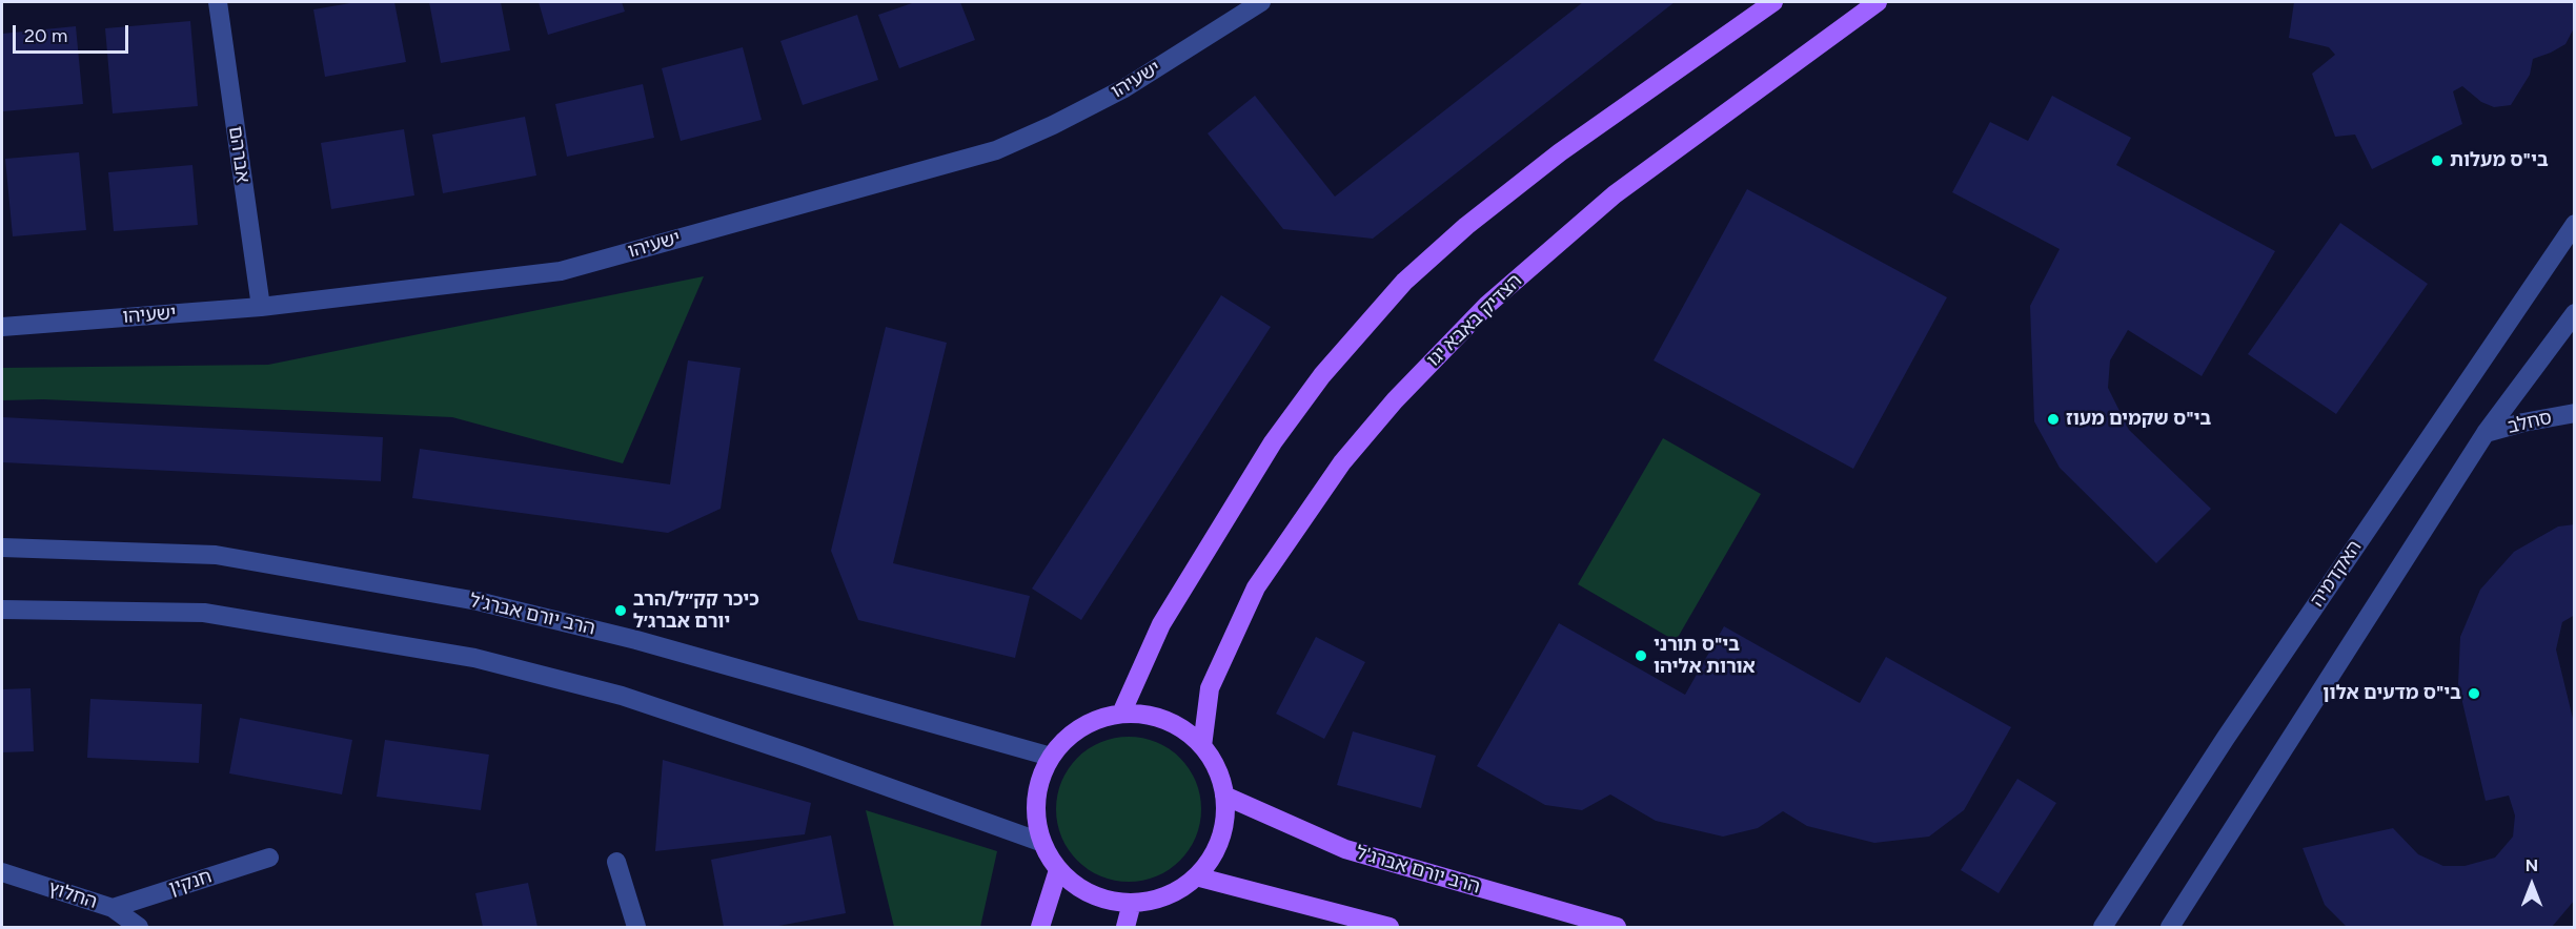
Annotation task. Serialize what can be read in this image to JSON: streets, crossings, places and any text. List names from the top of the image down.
{
  "streets": {
    "main road": ["הצדיק באבא יגו", "הרב יורם אברג'ל"],
    "street": [
      "ישעיהו",
      "אברהם",
      "סחלב",
      "האקדמיה",
      "חנקין",
      "החלוץ"
    ]
  },
  "crossings": [
    ["ישעיהו", "אברהם"],
    ["הצדיק באבא יגו", "הרב יורם אברג'ל"],
    ["חנקין", "החלוץ"]
  ],
  "places": [
    "בי\"ס מעלות",
    "בי\"ס שקמים מעוז",
    "כיכר קק״ל/הרב יורם אברג׳ל",
    "בי\"ס תורני אורות אליהו",
    "בי\"ס מדעים אלון"
  ],
  "scale_bar": "20 m",
  "north": "top"
}
